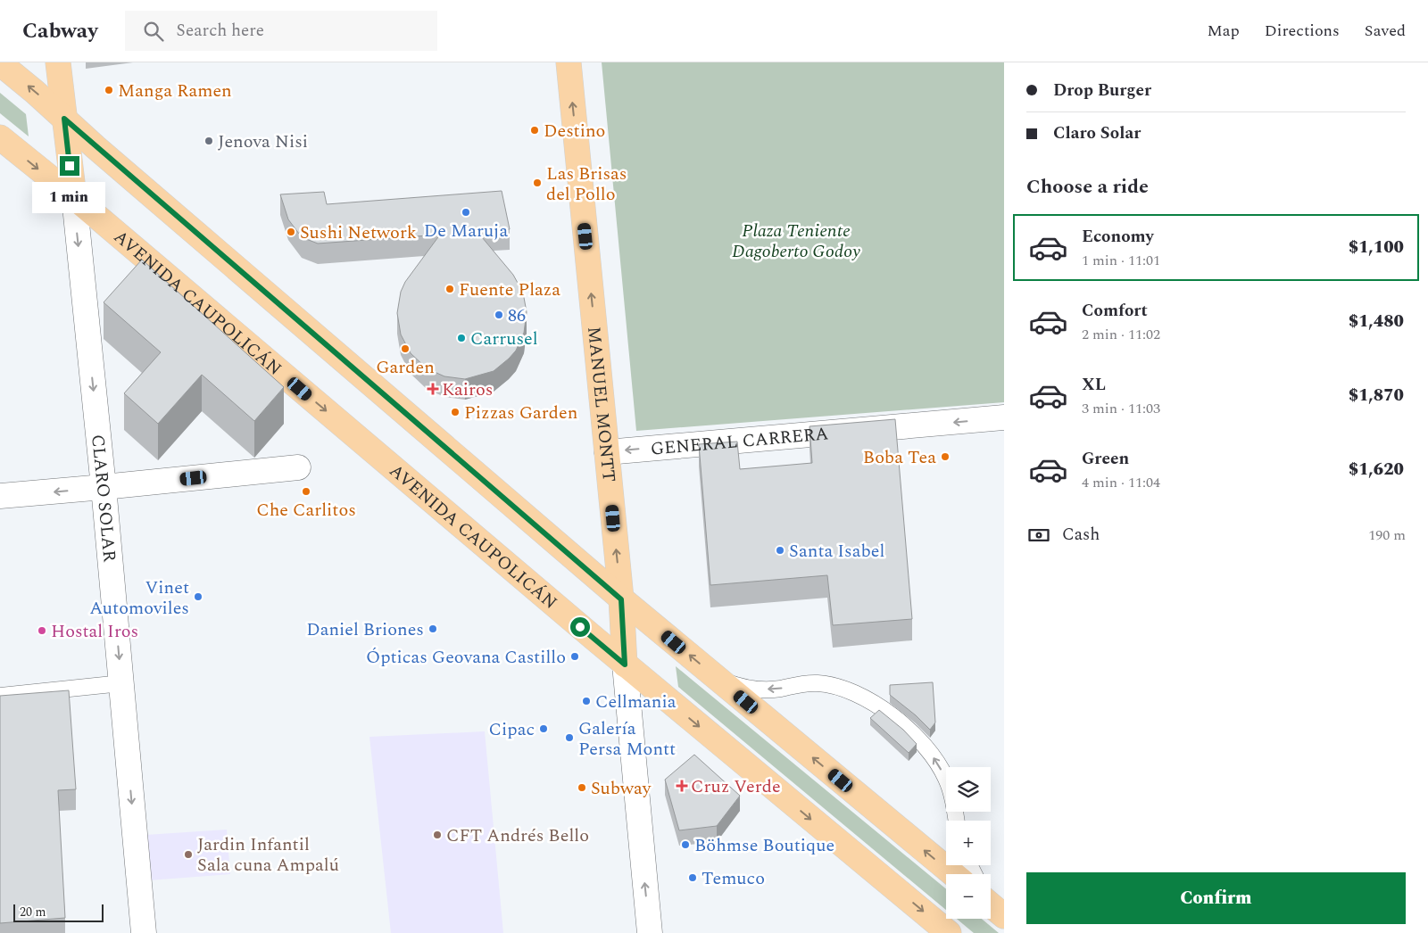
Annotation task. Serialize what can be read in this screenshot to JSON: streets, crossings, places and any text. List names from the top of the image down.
{
  "streets": {
    "main road": ["AVENIDA CAUPOLICÁN", "MANUEL MONTT", "CLARO SOLAR"],
    "street": ["GENERAL CARRERA"]
  },
  "crossings": [
    ["AVENIDA CAUPOLICÁN", "MANUEL MONTT"],
    ["AVENIDA CAUPOLICÁN", "CLARO SOLAR"],
    ["MANUEL MONTT", "GENERAL CARRERA"]
  ],
  "one_way": ["MANUEL MONTT", "GENERAL CARRERA", "CLARO SOLAR"],
  "parks": ["Plaza Teniente Dagoberto Godoy"],
  "places": {
    "other": [
      "Manga Ramen",
      "Destino",
      "Jenova Nisi",
      "Las Brisas del Pollo",
      "De Maruja",
      "Sushi Network",
      "Fuente Plaza",
      "86",
      "Carrusel",
      "Garden",
      "Pizzas Garden",
      "Boba Tea",
      "Che Carlitos",
      "Santa Isabel",
      "Vinet Automoviles",
      "Daniel Briones",
      "Hostal Iros",
      "Ópticas Geovana Castillo",
      "Cellmania",
      "Cipac",
      "Galería Persa Montt",
      "Subway",
      "CFT Andrés Bello",
      "Böhmse Boutique",
      "Jardin Infantil Sala cuna Ampalú",
      "Temuco"
    ],
    "health": ["Kairos", "Cruz Verde"]
  },
  "scale_bar": "20 m",
  "page": {
    "header": "Cabway",
    "search": "Search here",
    "nav": ["Map", "Directions", "Saved"],
    "banner": ["Drop Burger", "Claro Solar"],
    "heading": "Choose a ride",
    "bubble": "1 min",
    "list": [
      {
        "name": "Economy",
        "note": "1 min · 11:01",
        "value": "$1,100"
      },
      {
        "name": "Comfort",
        "note": "2 min · 11:02",
        "value": "$1,480"
      },
      {
        "name": "XL",
        "note": "3 min · 11:03",
        "value": "$1,870"
      },
      {
        "name": "Green",
        "note": "4 min · 11:04",
        "value": "$1,620"
      }
    ],
    "pay": ["Cash", "190 m"],
    "map_buttons": ["+", "−"],
    "buttons": "Confirm",
    "scale": "20 m"
  }
}
